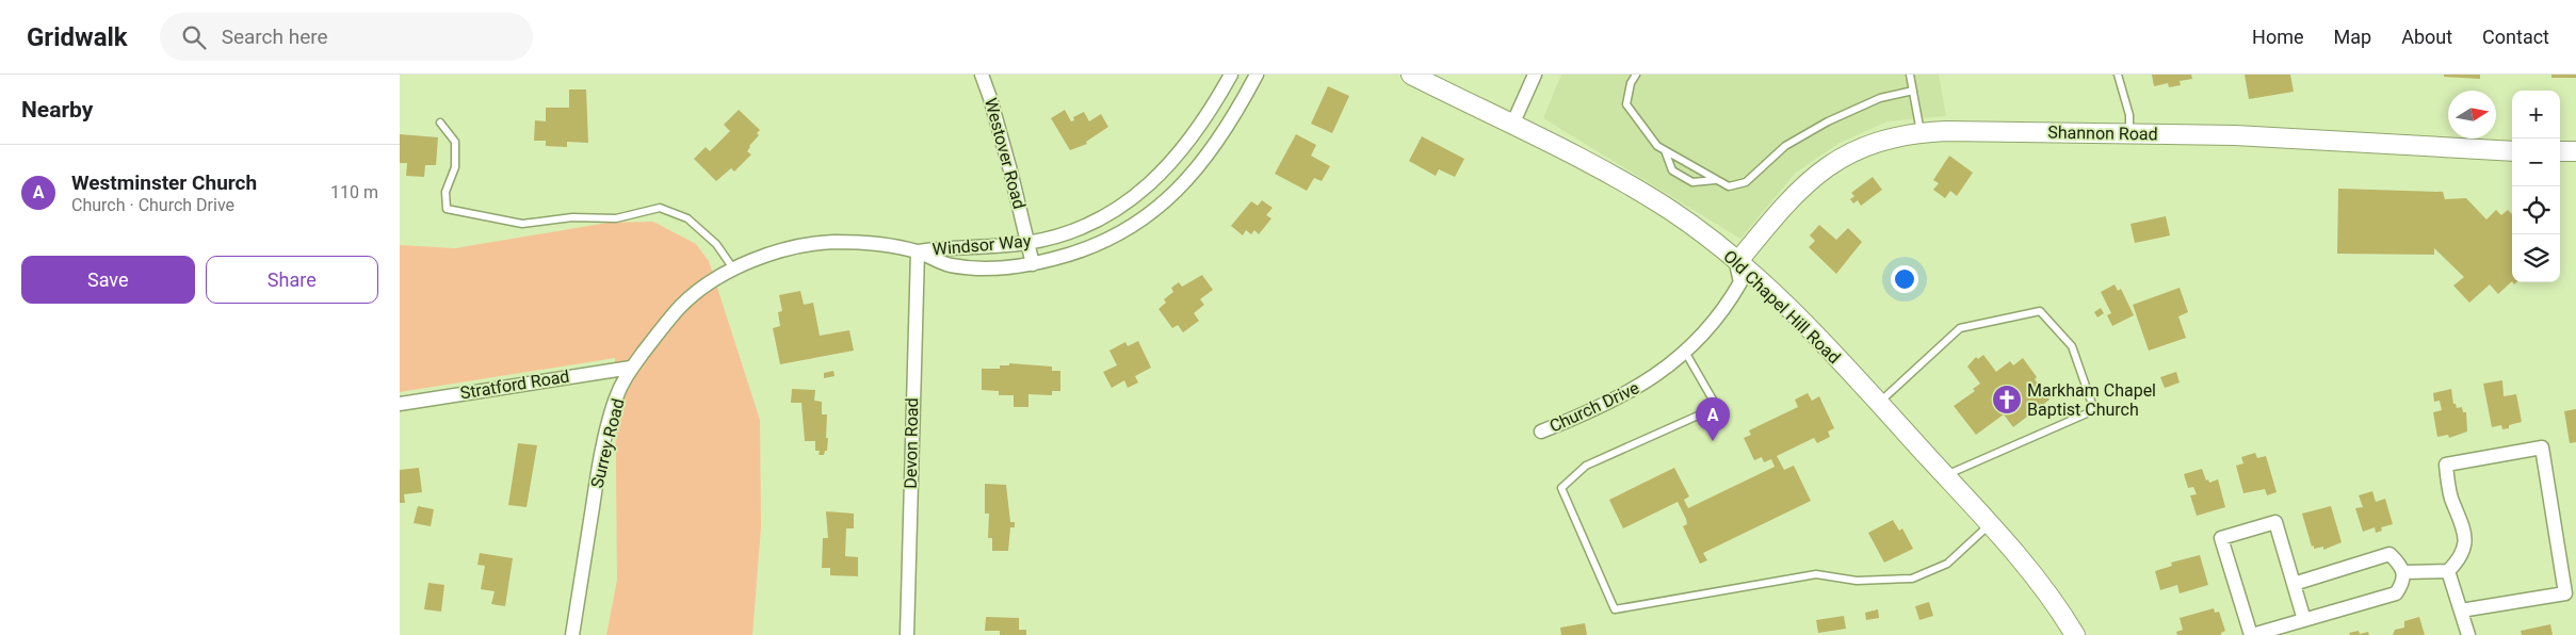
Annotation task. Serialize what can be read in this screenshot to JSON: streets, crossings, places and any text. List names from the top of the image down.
{
  "streets": {
    "street": [
      "Shannon Road",
      "Westover Road",
      "Windsor Way",
      "Old Chapel Hill Road",
      "Stratford Road",
      "Church Drive",
      "Surrey Road",
      "Devon Road"
    ]
  },
  "crossings": [
    ["Shannon Road", "Old Chapel Hill Road"],
    ["Shannon Road", "Church Drive"],
    ["Westover Road", "Windsor Way"],
    ["Windsor Way", "Surrey Road"],
    ["Windsor Way", "Devon Road"],
    ["Old Chapel Hill Road", "Church Drive"],
    ["Stratford Road", "Surrey Road"]
  ],
  "places": {
    "church": ["Markham Chapel Baptist Church"]
  },
  "north": "right",
  "page": {
    "header": "Gridwalk",
    "search": "Search here",
    "nav": [
      "Home",
      "Map",
      "About",
      "Contact"
    ],
    "heading": "Nearby",
    "map_buttons": ["+", "−"],
    "list": [
      {
        "mark": "A",
        "name": "Westminster Church",
        "note": "Church · Church Drive",
        "value": "110 m"
      }
    ],
    "buttons": ["Save", "Share"],
    "pins": "A"
  }
}
